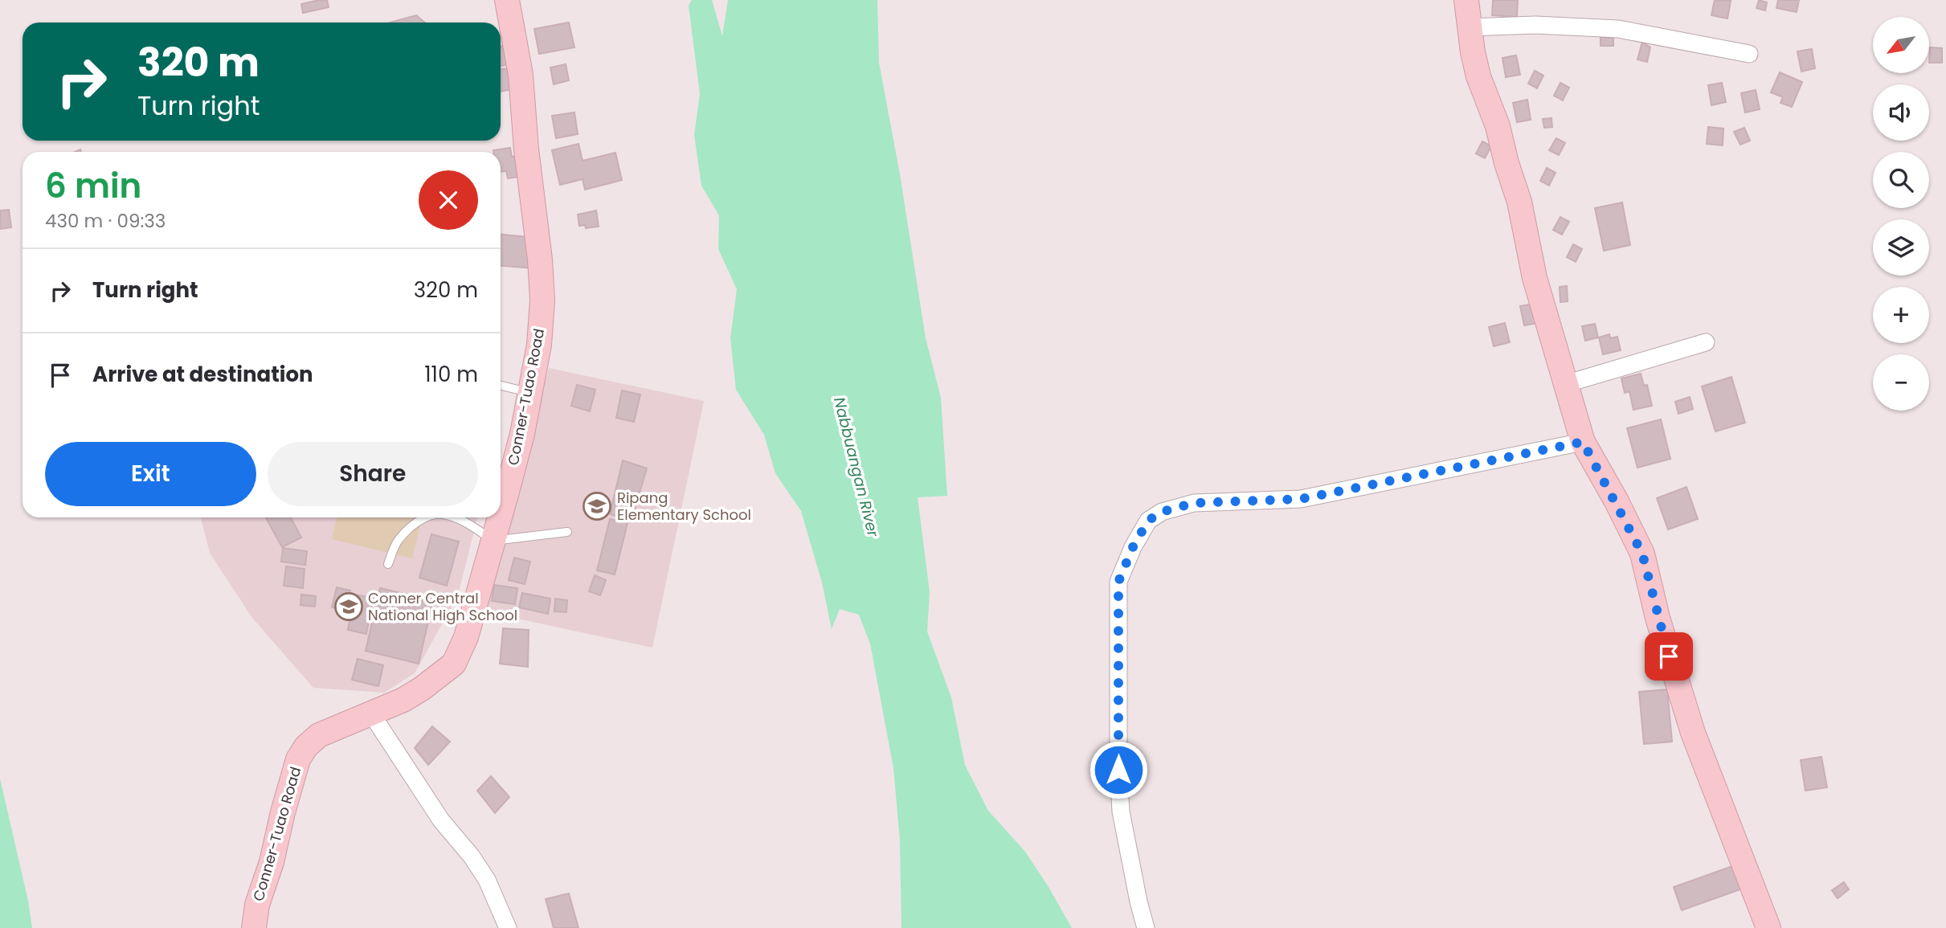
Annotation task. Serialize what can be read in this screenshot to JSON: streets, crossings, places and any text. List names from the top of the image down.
{
  "streets": {
    "main road": ["Conner-Tuao Road"]
  },
  "water": ["Nabbuangan River"],
  "places": {
    "school or university": ["Ripang Elementary School", "Conner Central National High School"]
  },
  "north": "bottom left",
  "page": {
    "map_buttons": ["+", "−"],
    "turn": ["320 m", "Turn right"],
    "heading": ["6 min", "430 m · 09:33"],
    "list": [
      {
        "name": "Turn right",
        "value": "320 m"
      },
      {
        "name": "Arrive at destination",
        "value": "110 m"
      }
    ],
    "buttons": ["Exit", "Share"]
  }
}
